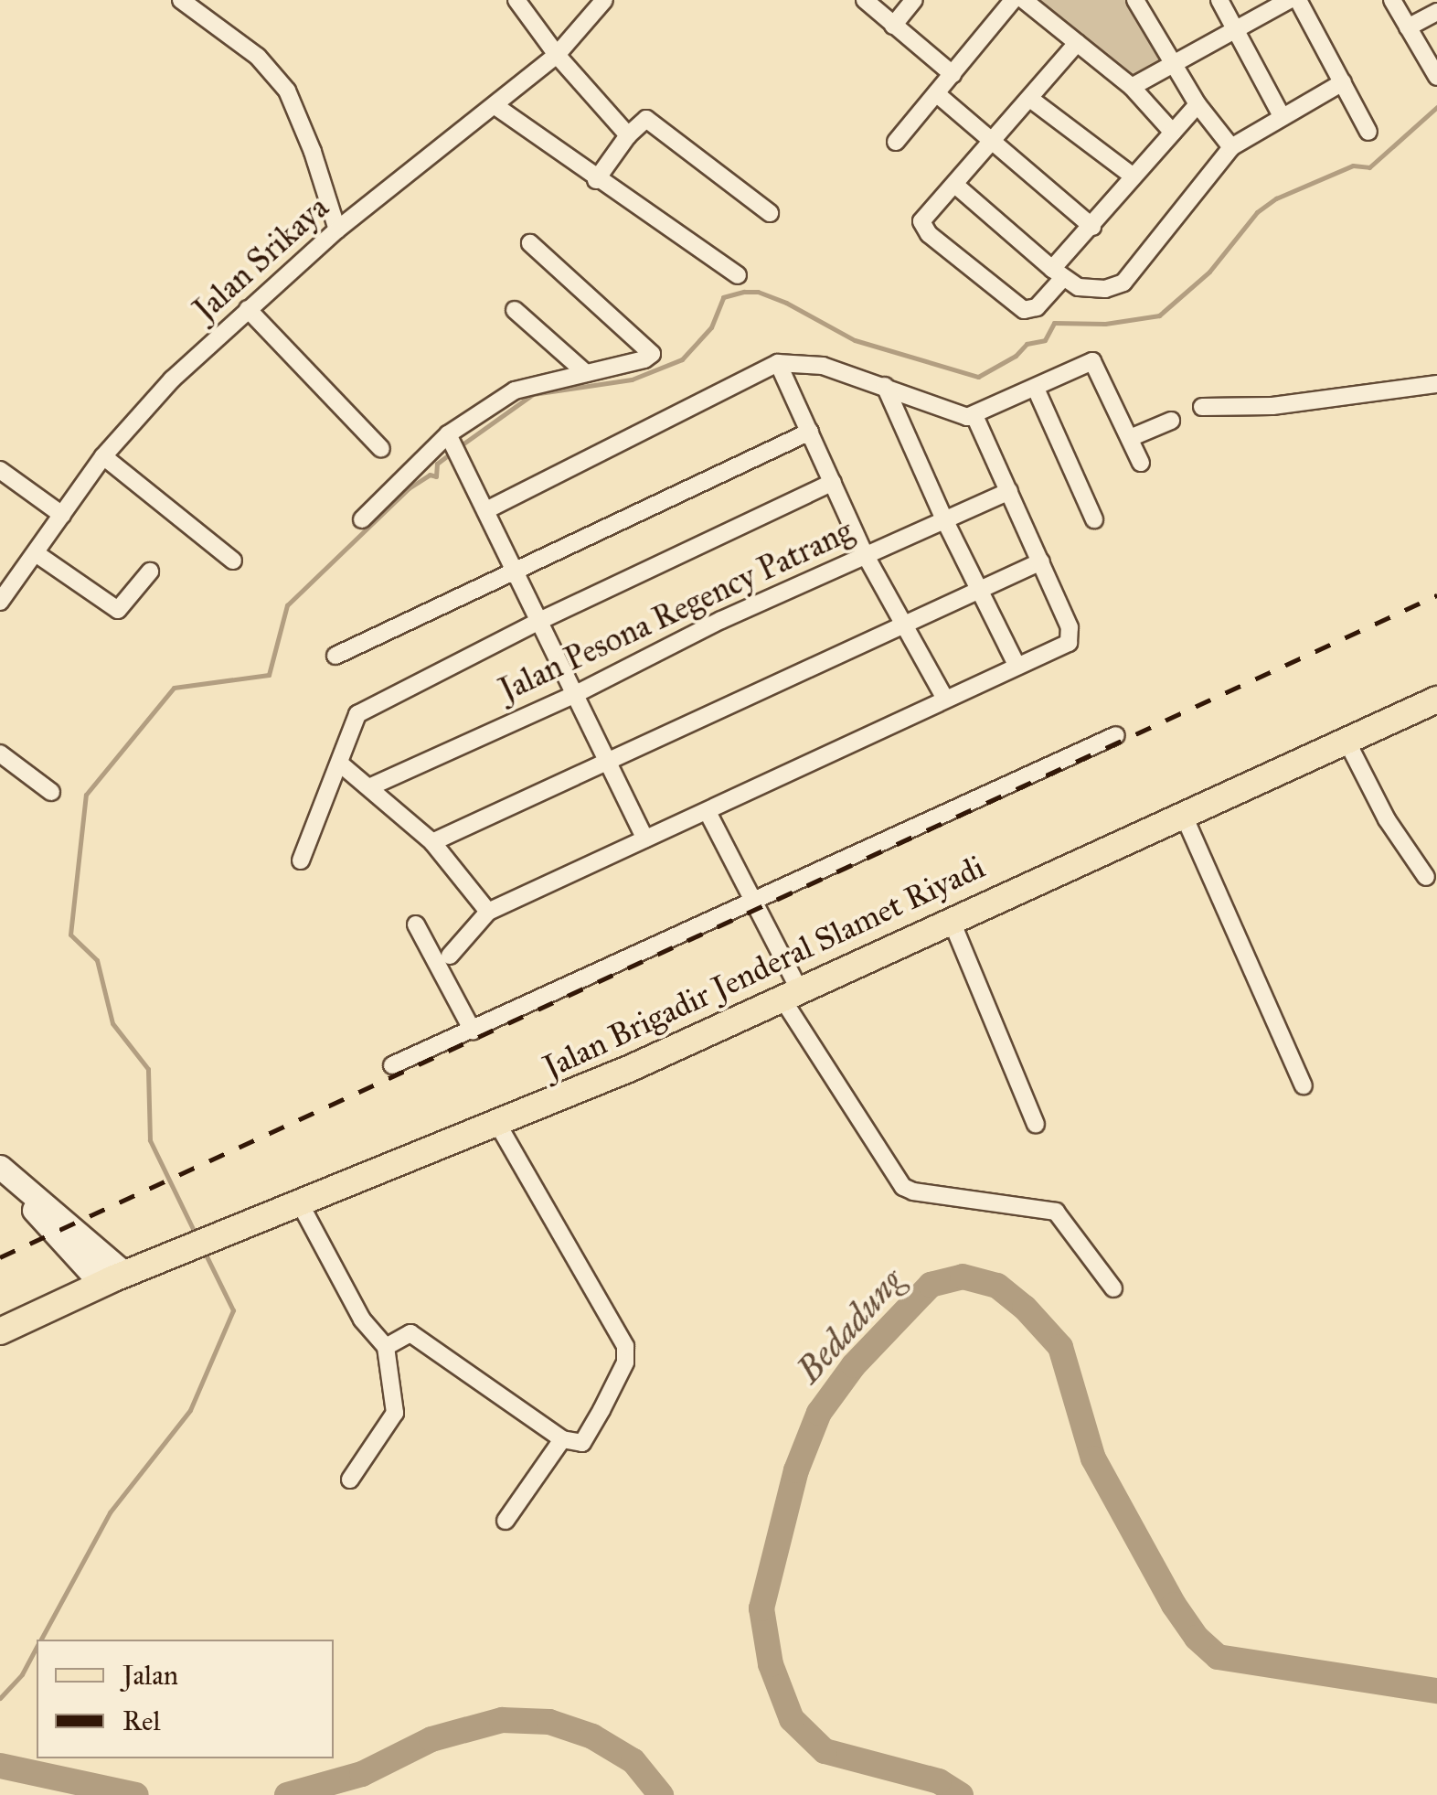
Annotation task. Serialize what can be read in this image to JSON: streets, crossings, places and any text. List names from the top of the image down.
{
  "streets": {
    "main road": ["Jalan Brigadir Jenderal Slamet Riyadi"],
    "street": ["Jalan Srikaya", "Jalan Pesona Regency Patrang"]
  },
  "water": ["Bedadung"],
  "legend": ["Jalan", "Rel"]
}
